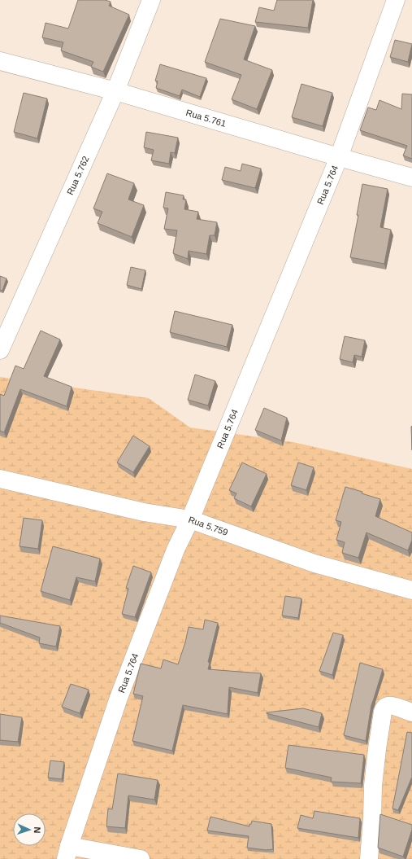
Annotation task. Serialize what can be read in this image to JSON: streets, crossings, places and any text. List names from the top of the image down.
{
  "streets": {
    "street": [
      "Rua 5.761",
      "Rua 5.762",
      "Rua 5.764",
      "Rua 5.759"
    ]
  },
  "crossings": [
    ["Rua 5.761", "Rua 5.762"],
    ["Rua 5.761", "Rua 5.764"],
    ["Rua 5.764", "Rua 5.759"]
  ],
  "north": "right"
}
